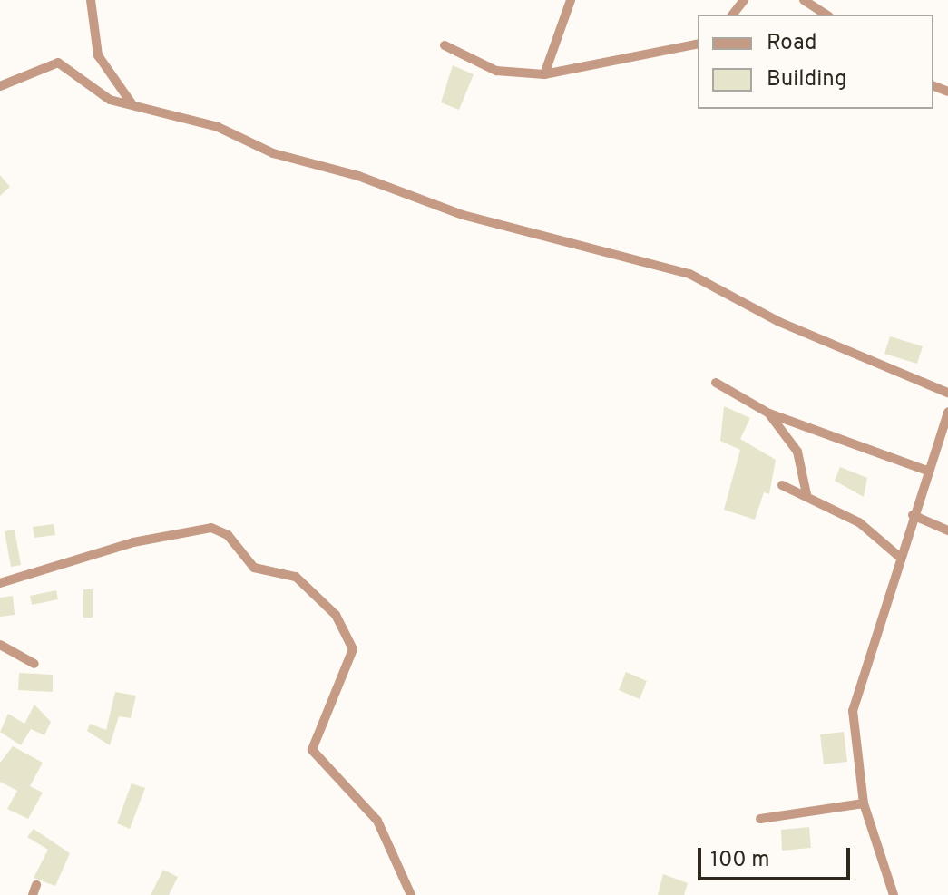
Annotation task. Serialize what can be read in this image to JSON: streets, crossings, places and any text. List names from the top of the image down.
{
  "legend": ["Road", "Building"],
  "scale_bar": "100 m"
}
